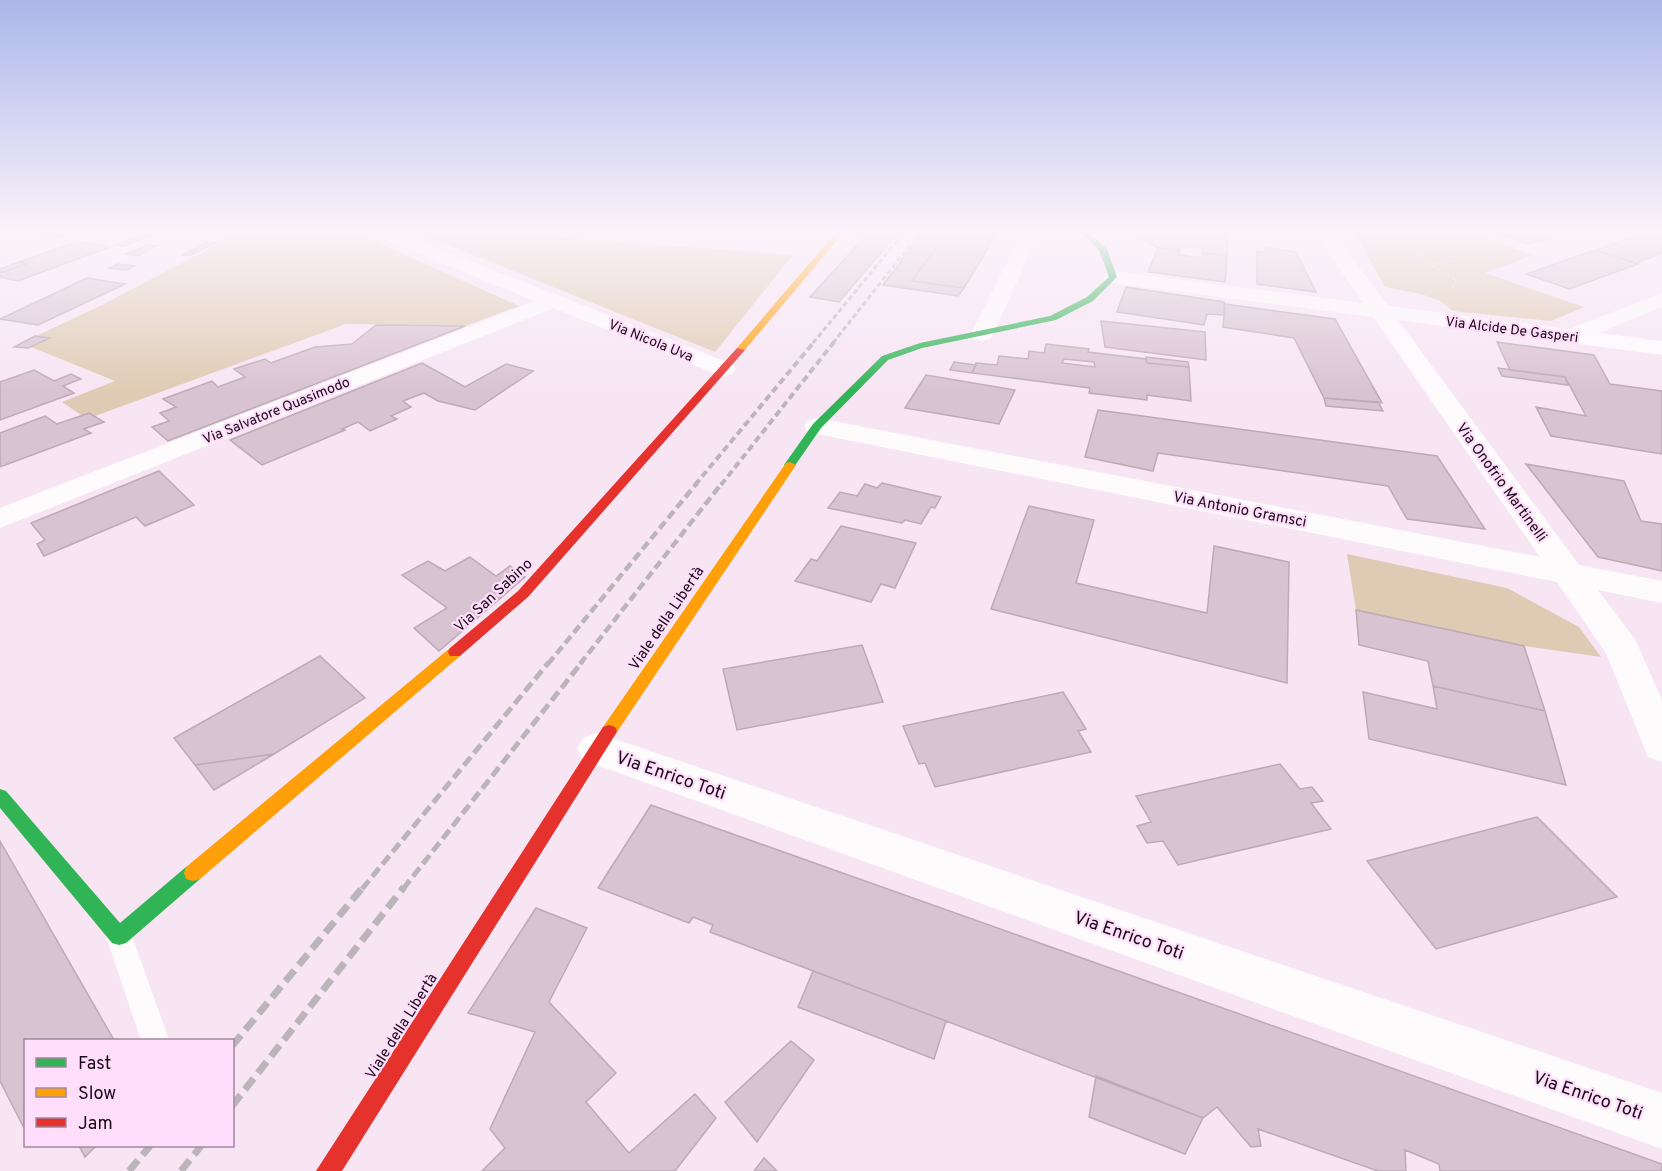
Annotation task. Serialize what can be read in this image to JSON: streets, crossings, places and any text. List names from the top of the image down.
{
  "streets": {
    "street": [
      "Via Alcide De Gasperi",
      "Via Nicola Uva",
      "Via Salvatore Quasimodo",
      "Via Onofrio Martinelli",
      "Via Antonio Gramsci",
      "Via San Sabino",
      "Viale della Libertà",
      "Via Enrico Toti"
    ]
  },
  "crossings": [
    ["Via Alcide De Gasperi", "Via Onofrio Martinelli"],
    ["Via Nicola Uva", "Via Salvatore Quasimodo"],
    ["Via Nicola Uva", "Via San Sabino"],
    ["Via Onofrio Martinelli", "Via Antonio Gramsci"],
    ["Via Antonio Gramsci", "Viale della Libertà"],
    ["Viale della Libertà", "Via Enrico Toti"]
  ],
  "legend": ["Fast", "Slow", "Jam"]
}
